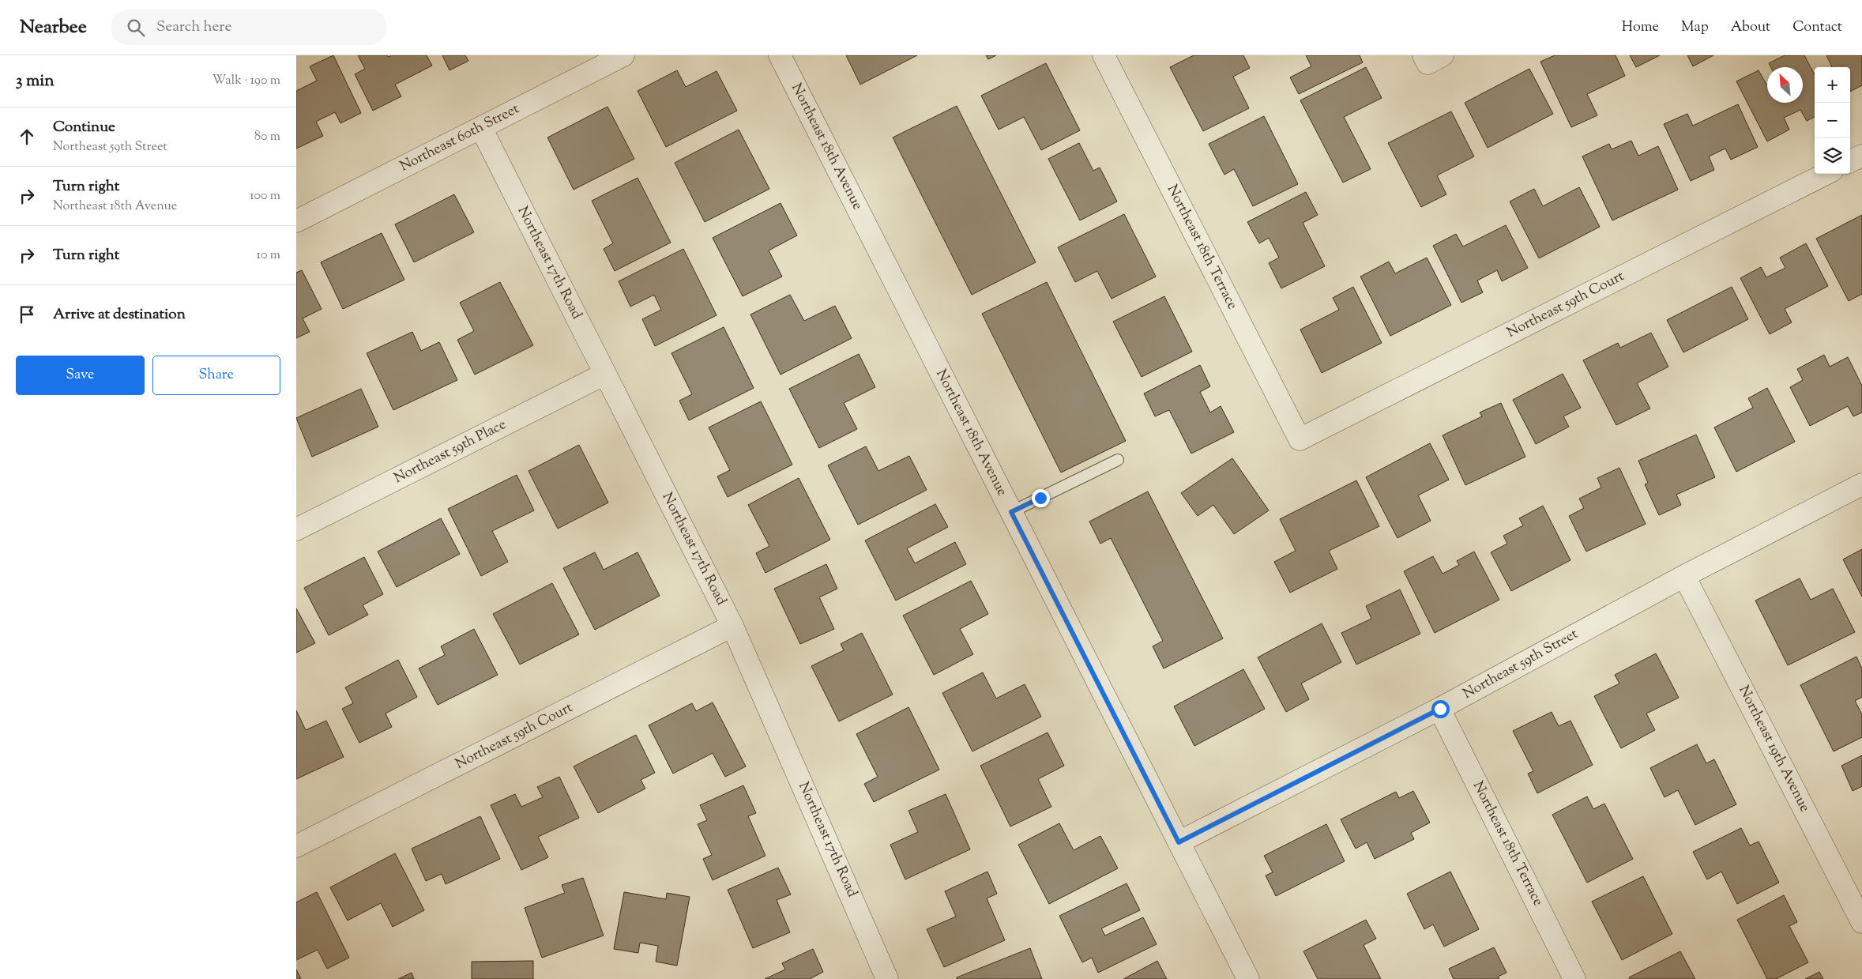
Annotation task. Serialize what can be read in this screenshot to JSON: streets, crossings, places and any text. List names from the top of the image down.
{
  "streets": {
    "street": [
      "Northeast 60th Street",
      "Northeast 18th Avenue",
      "Northeast 18th Terrace",
      "Northeast 17th Road",
      "Northeast 59th Court",
      "Northeast 59th Place",
      "Northeast 59th Street",
      "Northeast 19th Avenue"
    ]
  },
  "crossings": [
    ["Northeast 60th Street", "Northeast 17th Road"],
    ["Northeast 18th Avenue", "Northeast 59th Street"],
    ["Northeast 18th Terrace", "Northeast 59th Court"],
    ["Northeast 18th Terrace", "Northeast 59th Street"],
    ["Northeast 17th Road", "Northeast 59th Court"],
    ["Northeast 17th Road", "Northeast 59th Place"],
    ["Northeast 59th Street", "Northeast 19th Avenue"]
  ],
  "north": "top left",
  "page": {
    "header": "Nearbee",
    "search": "Search here",
    "nav": [
      "Home",
      "Map",
      "About",
      "Contact"
    ],
    "heading": ["3 min", "Walk · 190 m"],
    "map_buttons": ["+", "−"],
    "list": [
      ["Continue", "Northeast 59th Street", "80 m"],
      ["Turn right", "Northeast 18th Avenue", "100 m"],
      ["Turn right", "10 m"],
      "Arrive at destination"
    ],
    "buttons": ["Save", "Share"]
  }
}
